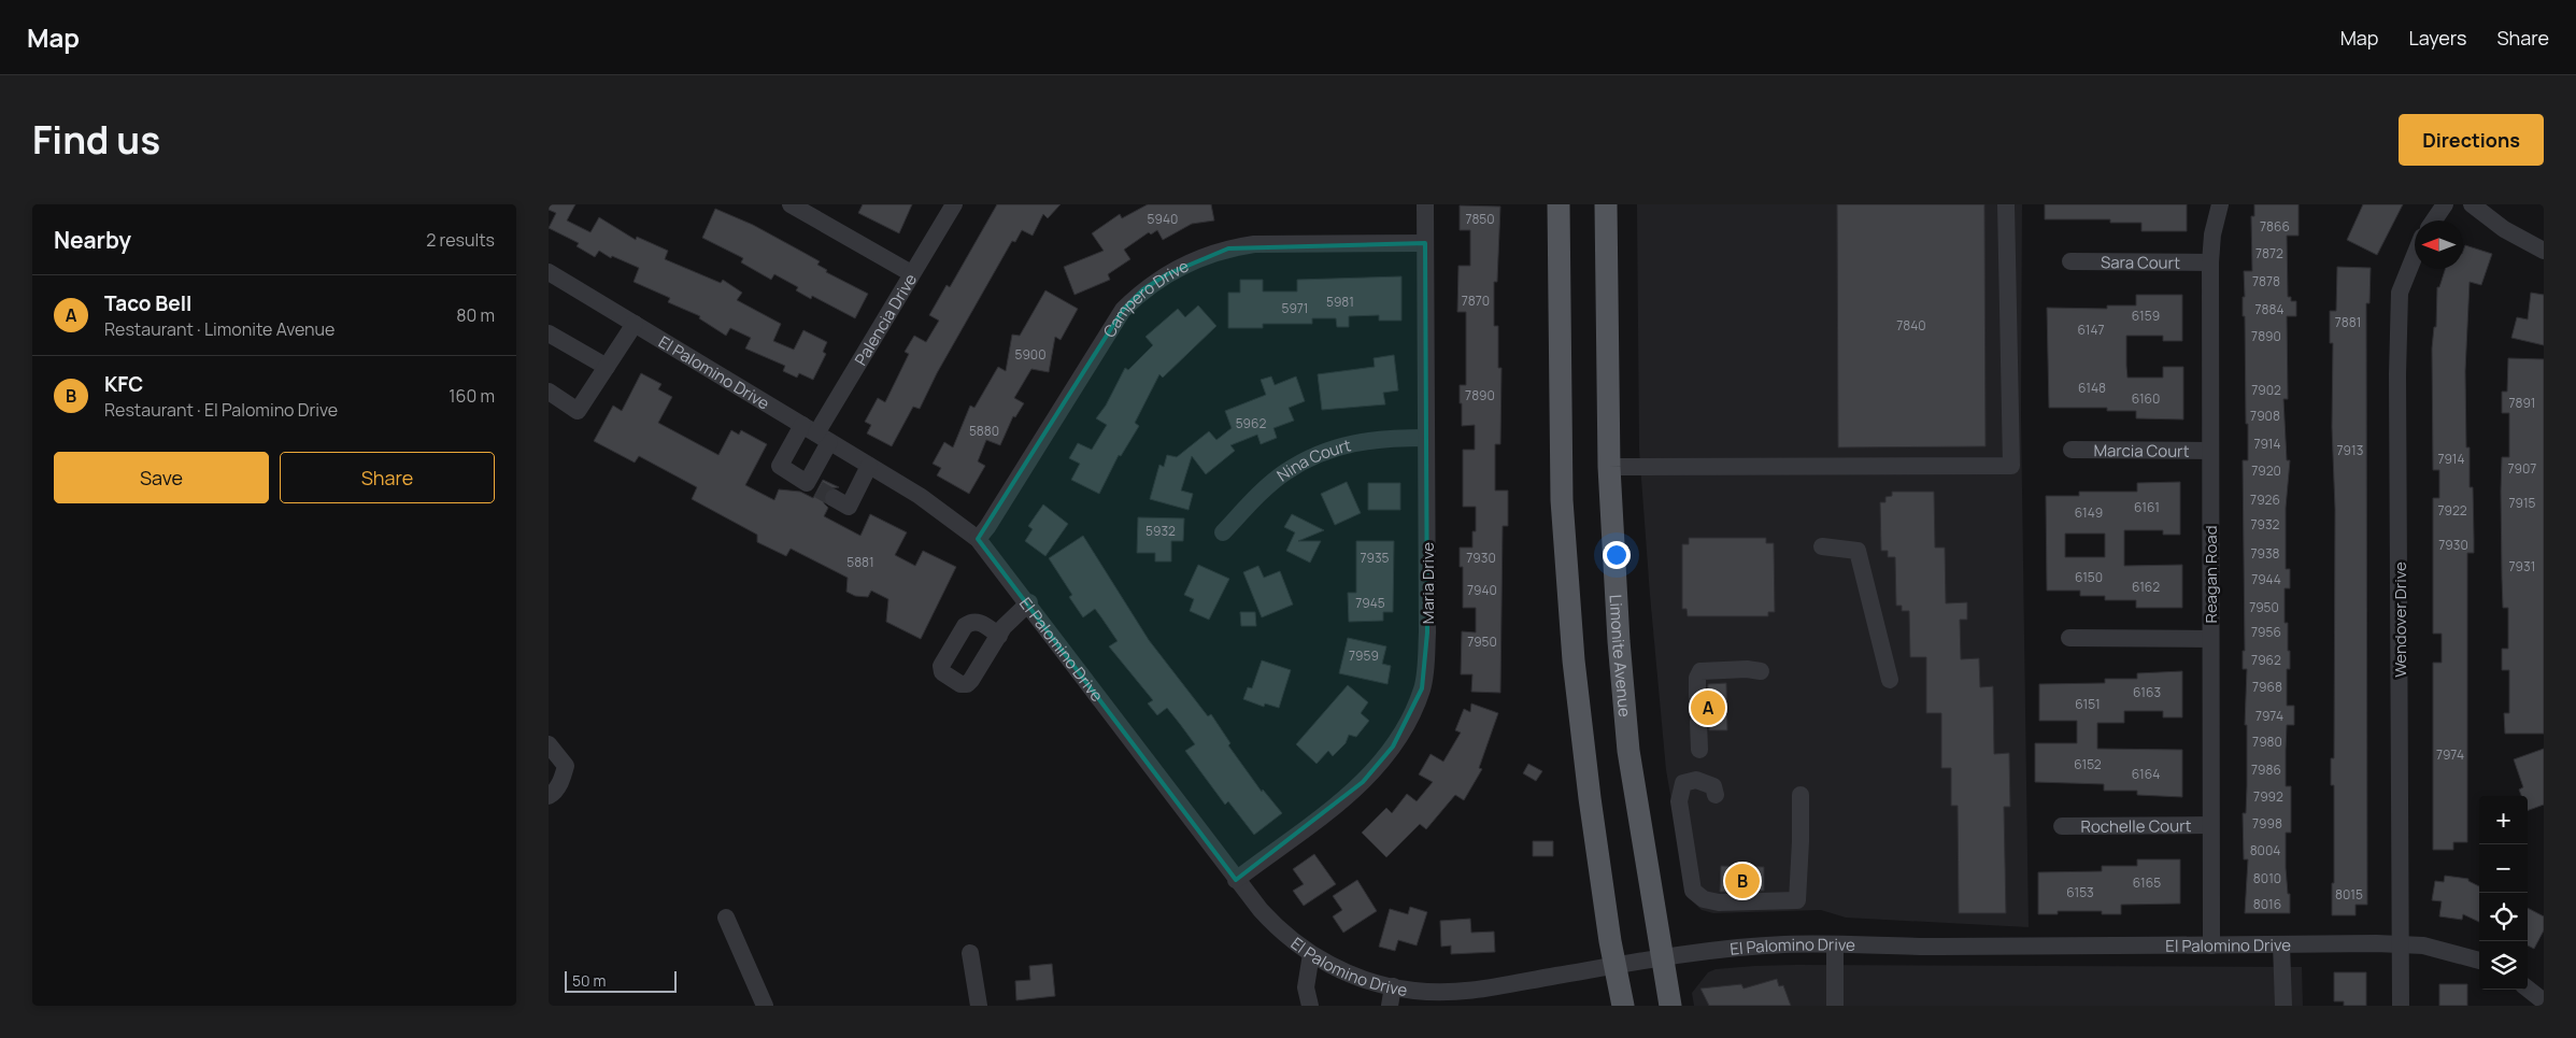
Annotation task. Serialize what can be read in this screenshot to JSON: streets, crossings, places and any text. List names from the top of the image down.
{
  "streets": {
    "main road": ["Limonite Avenue"],
    "street": [
      "Sara Court",
      "Campero Drive",
      "Palencia Drive",
      "El Palomino Drive",
      "Marcia Court",
      "Nina Court",
      "Reagan Road",
      "Maria Drive",
      "Wendover Drive",
      "Rochelle Court"
    ]
  },
  "crossings": [
    ["Sara Court", "Reagan Road"],
    ["Campero Drive", "El Palomino Drive"],
    ["Campero Drive", "Maria Drive"],
    ["Palencia Drive", "El Palomino Drive"],
    ["El Palomino Drive", "Reagan Road"],
    ["El Palomino Drive", "Maria Drive"],
    ["El Palomino Drive", "Wendover Drive"],
    ["El Palomino Drive", "Limonite Avenue"],
    ["Marcia Court", "Reagan Road"],
    ["Nina Court", "Maria Drive"],
    ["Reagan Road", "Rochelle Court"]
  ],
  "house_numbers": [
    "5940",
    "7850",
    "7866",
    "7872",
    "7878",
    "7870",
    "5981",
    "5971",
    "7884",
    "6159",
    "7881",
    "7840",
    "6147",
    "7890",
    "5900",
    "6148",
    "7902",
    "7890",
    "6160",
    "7891",
    "7908",
    "5962",
    "5880",
    "7914",
    "7913",
    "7914",
    "7907",
    "7920",
    "7926",
    "7915",
    "6161",
    "7922",
    "6149",
    "7932",
    "5932",
    "7930",
    "7938",
    "7935",
    "7930",
    "5881",
    "7931",
    "6150",
    "7944",
    "6162",
    "7940",
    "7945",
    "7950",
    "7956",
    "7950",
    "7959",
    "7962",
    "7968",
    "6163",
    "6151",
    "7974",
    "7980",
    "7974",
    "6152",
    "7986",
    "6164",
    "7992",
    "7998",
    "8004",
    "8010",
    "6165",
    "6153",
    "8015",
    "8016"
  ],
  "scale_bar": "50 m",
  "north": "left",
  "page": {
    "header": "Map",
    "nav": ["Map", "Layers", "Share"],
    "title": "Find us",
    "buttons": [
      "Directions",
      ["Save", "Share"]
    ],
    "heading": ["Nearby", "2 results"],
    "list": [
      {
        "mark": "A",
        "name": "Taco Bell",
        "note": "Restaurant · Limonite Avenue",
        "value": "80 m"
      },
      {
        "mark": "B",
        "name": "KFC",
        "note": "Restaurant · El Palomino Drive",
        "value": "160 m"
      }
    ],
    "pins": ["A", "B"],
    "map_buttons": ["+", "−"],
    "scale": "50 m"
  }
}
